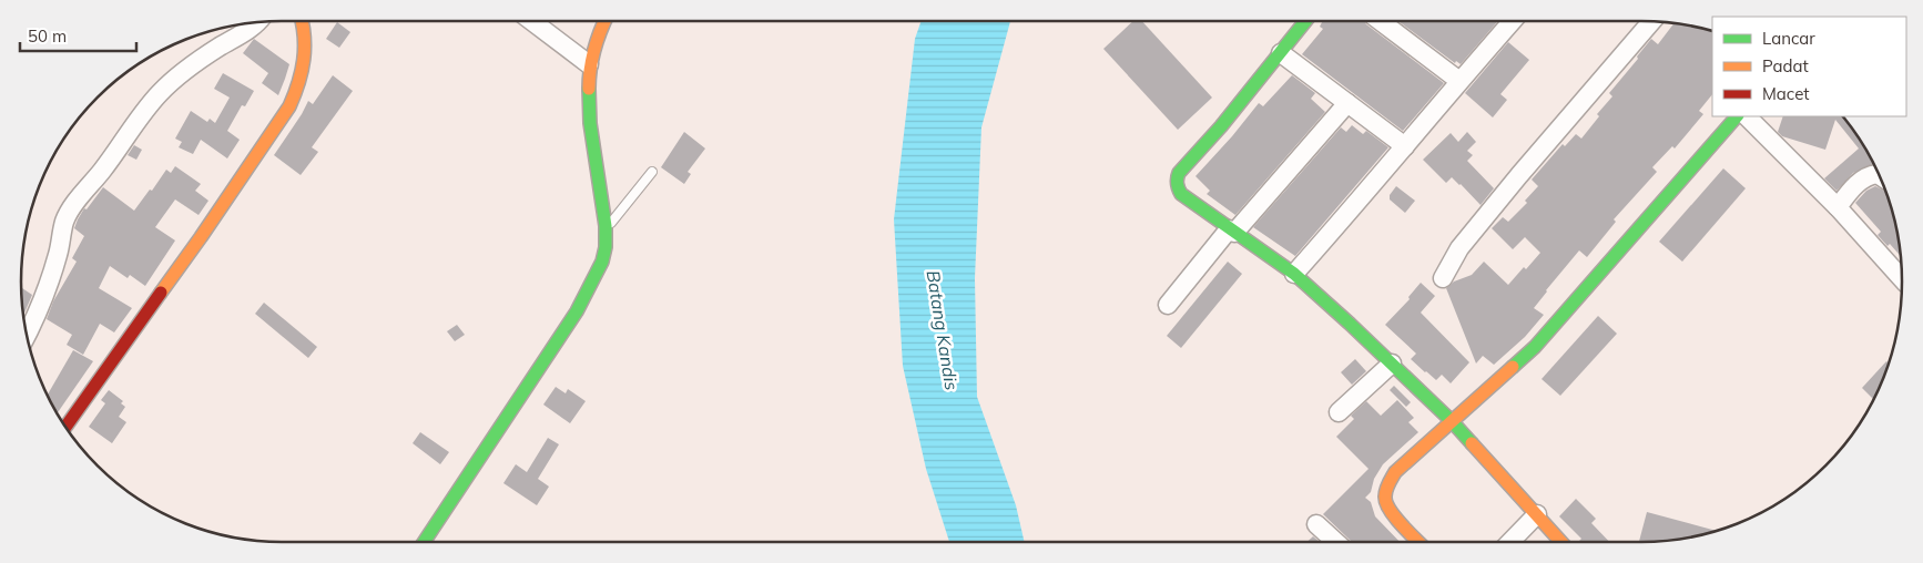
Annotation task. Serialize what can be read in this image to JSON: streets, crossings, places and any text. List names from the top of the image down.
{
  "water": ["Batang Kandis"],
  "legend": ["Lancar", "Padat", "Macet"],
  "scale_bar": "50 m"
}
